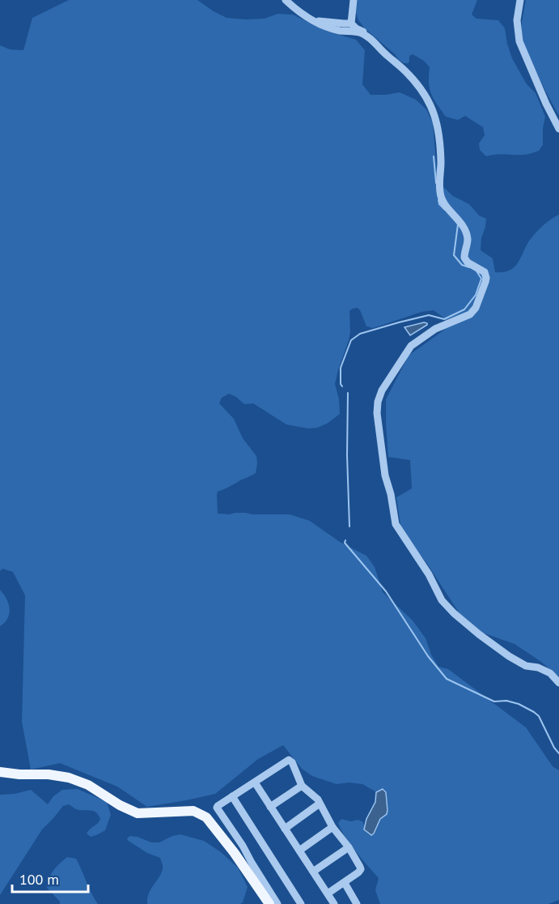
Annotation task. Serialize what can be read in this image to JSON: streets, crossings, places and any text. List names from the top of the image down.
{
  "scale_bar": "100 m"
}
